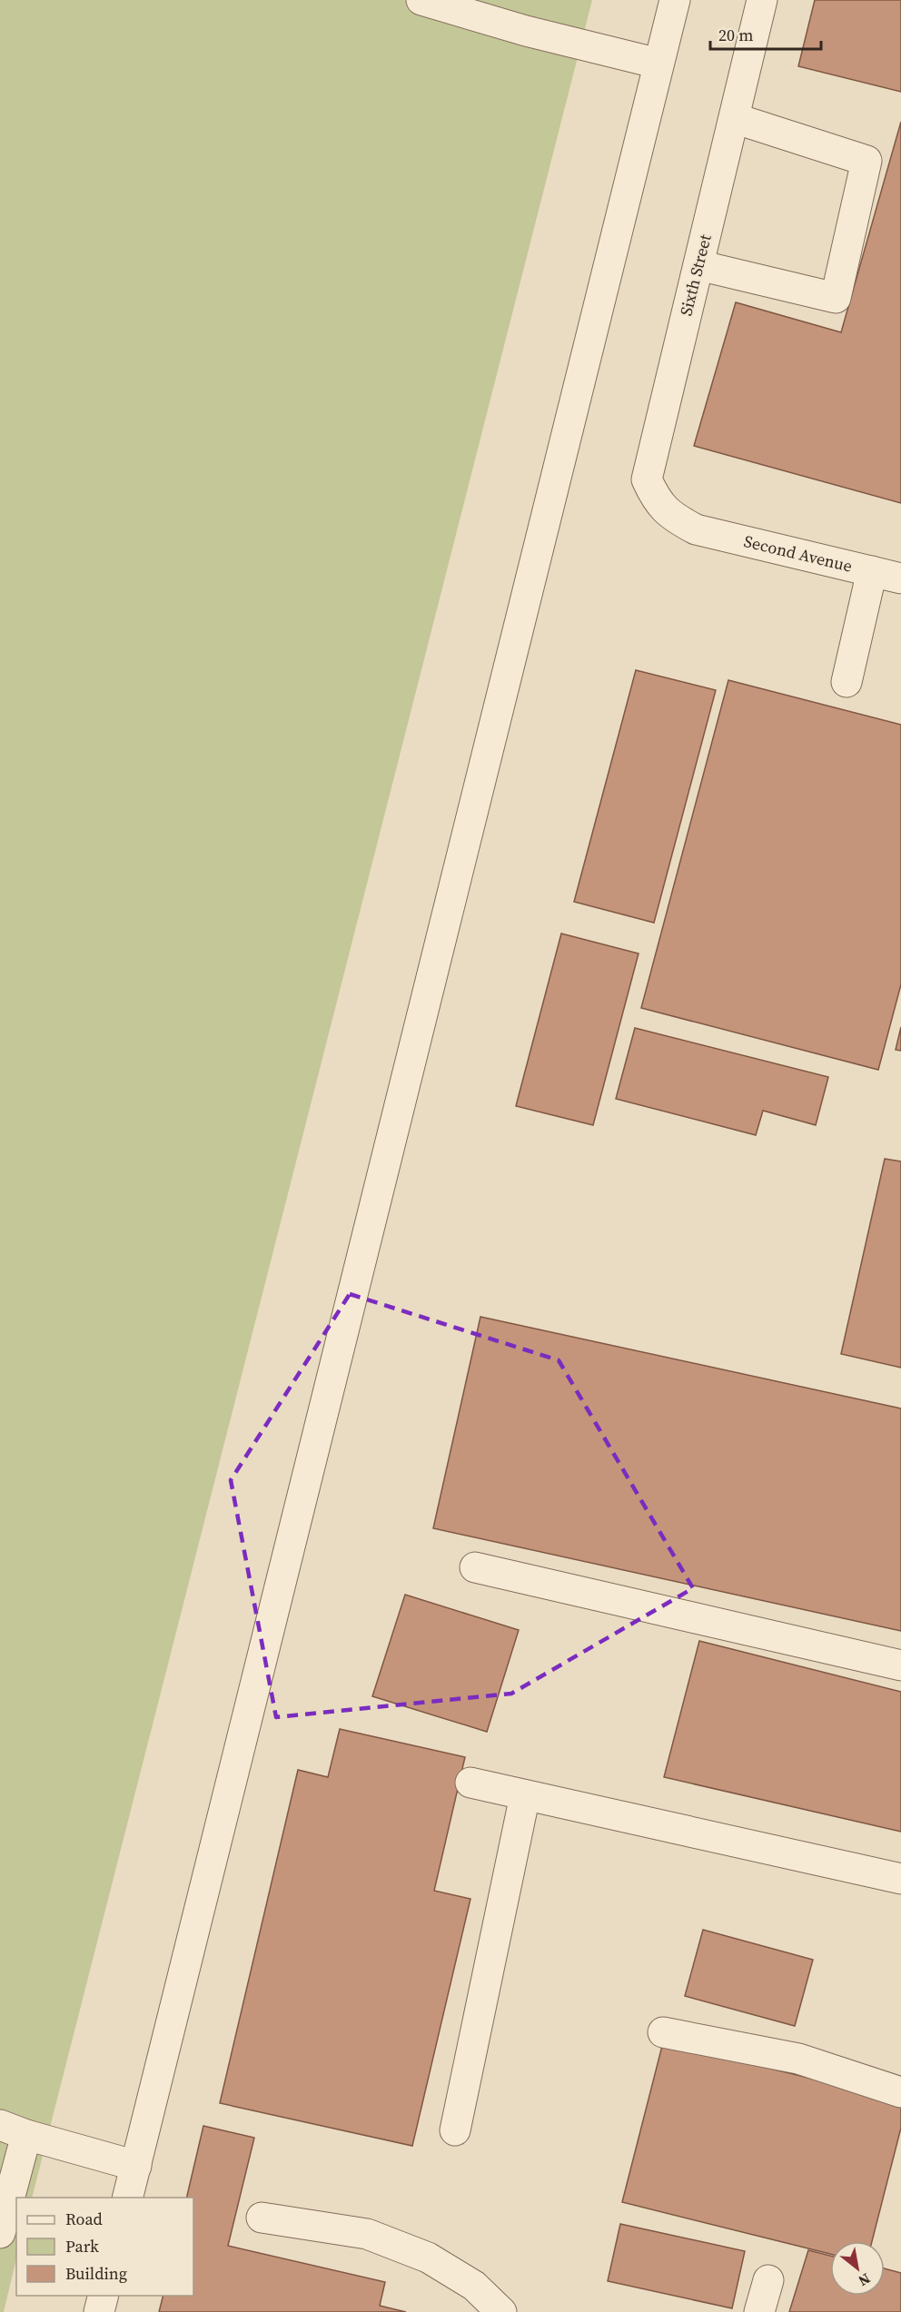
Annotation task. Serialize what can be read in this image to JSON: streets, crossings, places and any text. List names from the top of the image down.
{
  "streets": {
    "street": ["Sixth Street", "Second Avenue"]
  },
  "crossings": [
    ["Sixth Street", "Second Avenue"]
  ],
  "legend": ["Road", "Park", "Building"],
  "scale_bar": "20 m",
  "north": "bottom right"
}
